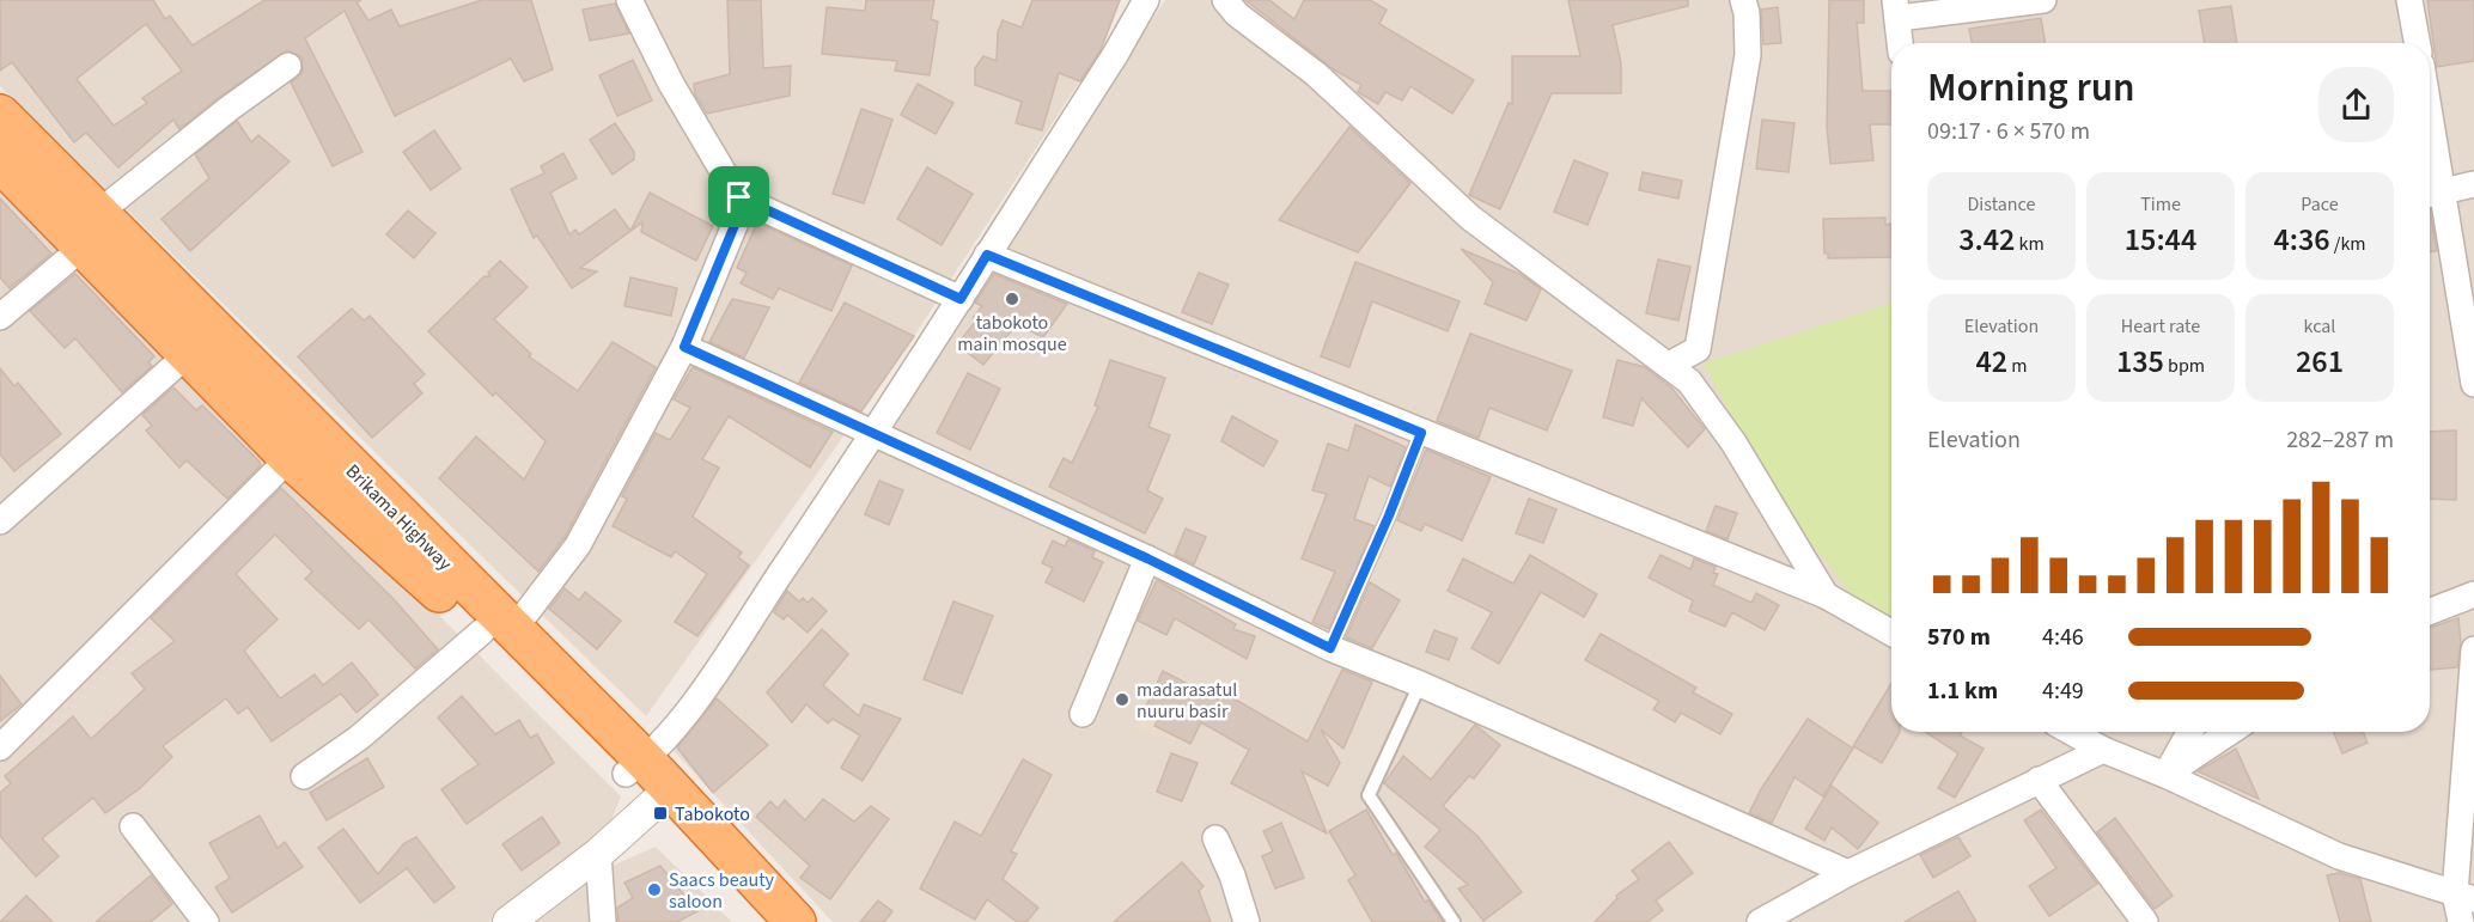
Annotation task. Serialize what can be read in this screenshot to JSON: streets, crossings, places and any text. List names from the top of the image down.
{
  "streets": {
    "highway": ["Brikama Highway"]
  },
  "places": {
    "other": ["tabokoto main mosque", "madarasatul nuuru basir", "Saacs beauty saloon"],
    "transit": ["Tabokoto"]
  },
  "page": {
    "heading": ["Morning run", "09:17 · 6 × 570 m"],
    "stats": [
      ["Distance", "3.42 km"],
      ["Time", "15:44"],
      ["Pace", "4:36 /km"],
      ["Elevation", "42 m"],
      ["Heart rate", "135 bpm"],
      ["kcal", "261"]
    ],
    "chart": ["Elevation", "282–287 m"],
    "list": [
      {
        "name": "570 m",
        "note": "4:46"
      },
      {
        "name": "1.1 km",
        "note": "4:49"
      }
    ]
  }
}
